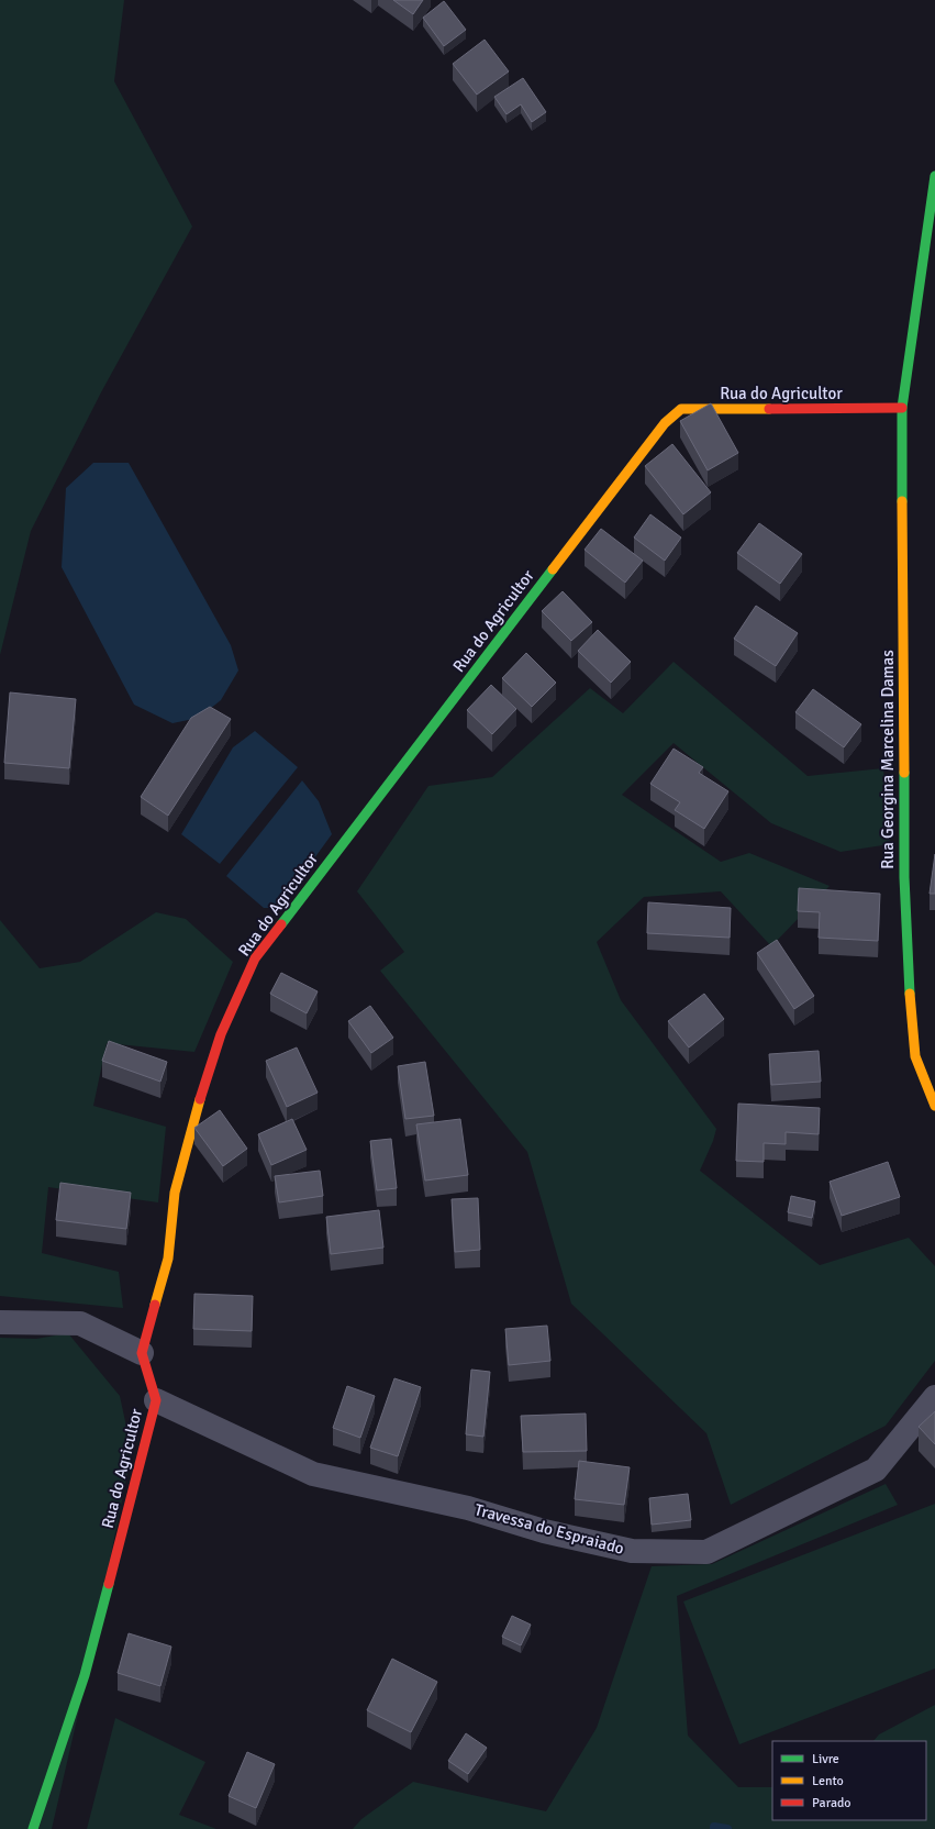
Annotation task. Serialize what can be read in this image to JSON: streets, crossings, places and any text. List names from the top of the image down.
{
  "streets": {
    "street": ["Rua do Agricultor", "Rua Georgina Marcelina Damas", "Travessa do Espraiado"]
  },
  "crossings": [
    ["Rua do Agricultor", "Rua Georgina Marcelina Damas"],
    ["Rua do Agricultor", "Travessa do Espraiado"]
  ],
  "legend": ["Livre", "Lento", "Parado"]
}
